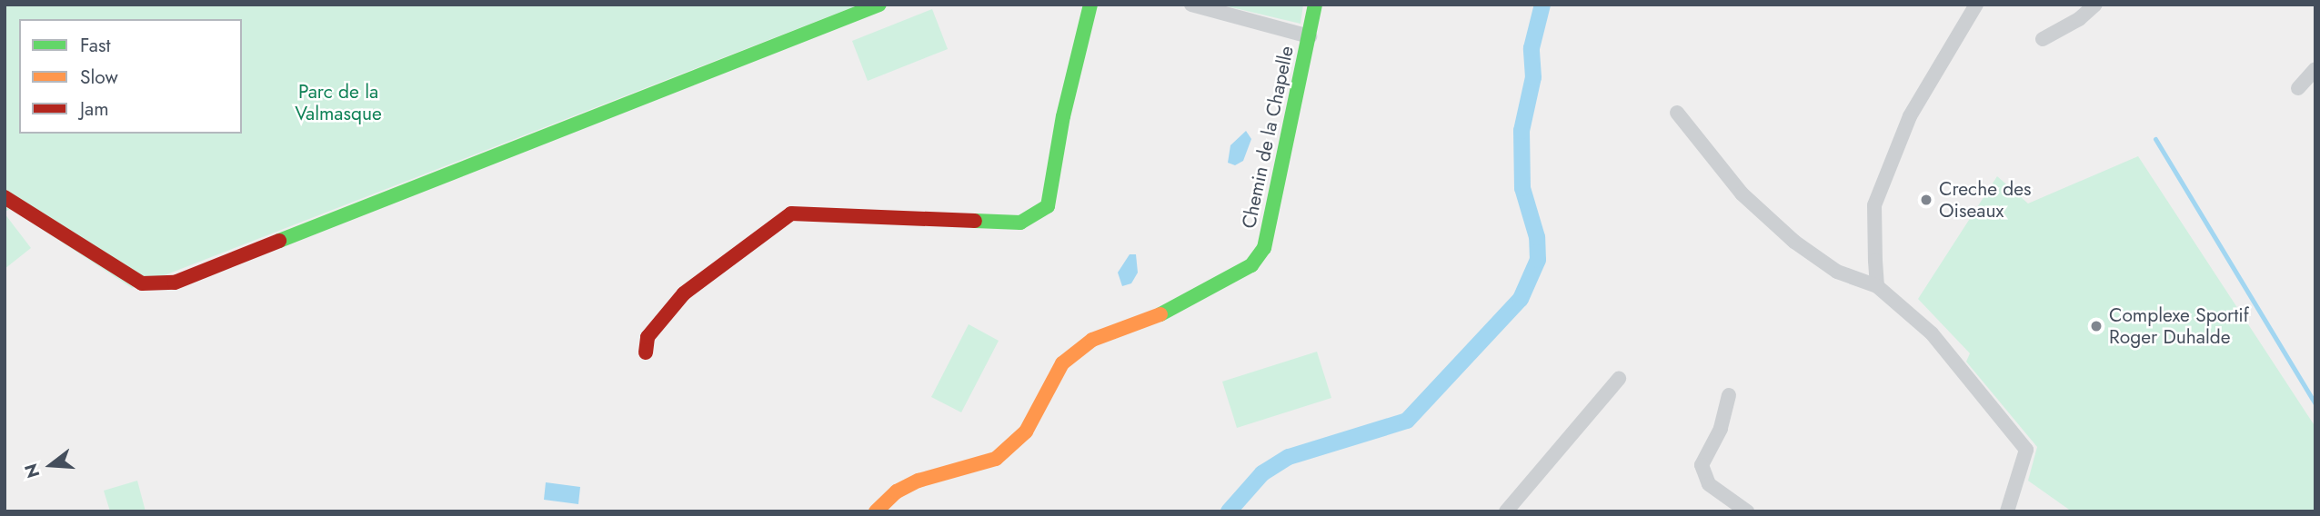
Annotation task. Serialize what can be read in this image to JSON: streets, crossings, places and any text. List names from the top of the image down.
{
  "streets": {
    "street": ["Chemin de la Chapelle"]
  },
  "parks": ["Parc de la Valmasque"],
  "places": ["Creche des Oiseaux", "Complexe Sportif Roger Duhalde"],
  "legend": ["Fast", "Slow", "Jam"],
  "north": "left"
}
